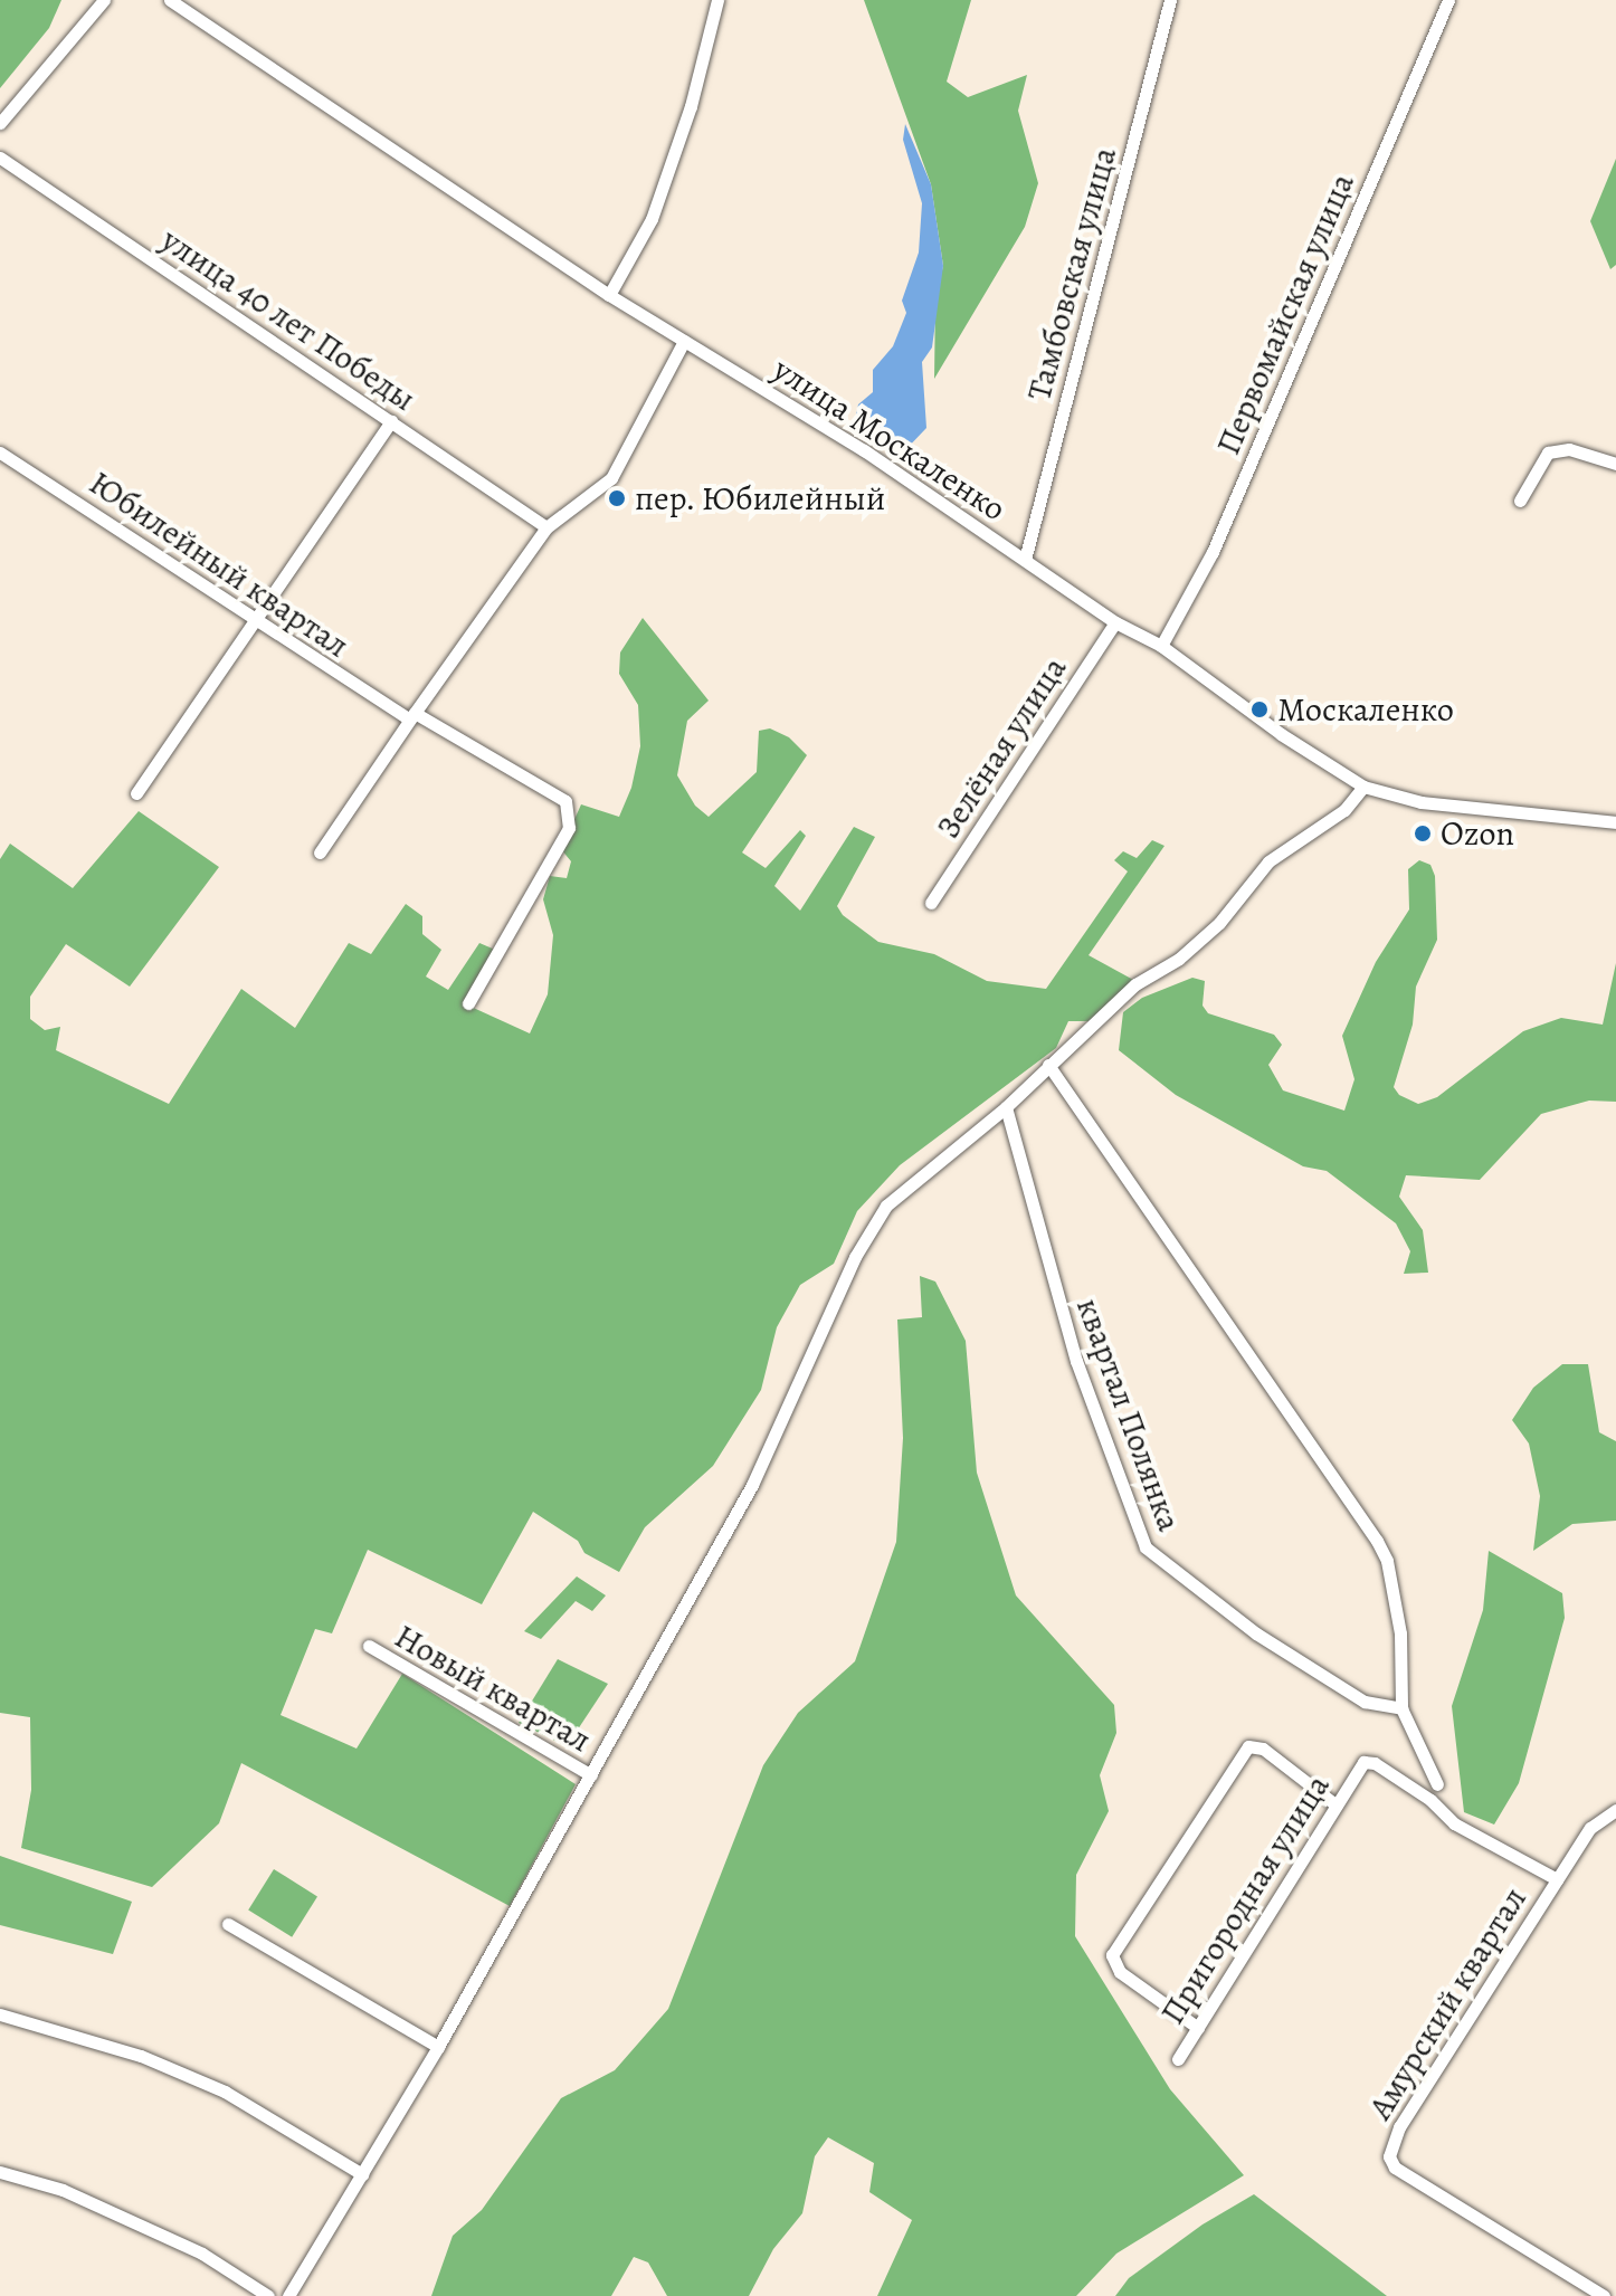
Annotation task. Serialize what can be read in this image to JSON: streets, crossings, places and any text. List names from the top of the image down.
{
  "streets": {
    "street": [
      "Тамбовская улица",
      "Первомайская улица",
      "улица 40 лет Победы",
      "улица Москаленко",
      "Юбилейный квартал",
      "Зелёная улица",
      "квартал Полянка",
      "Новый квартал",
      "Пригородная улица",
      "Амурский квартал"
    ]
  },
  "crossings": [
    ["Тамбовская улица", "улица Москаленко"],
    ["Первомайская улица", "улица Москаленко"],
    ["улица Москаленко", "Зелёная улица"],
    ["Пригородная улица", "Амурский квартал"]
  ],
  "places": ["пер. Юбилейный", "Москаленко", "Ozon"]
}
